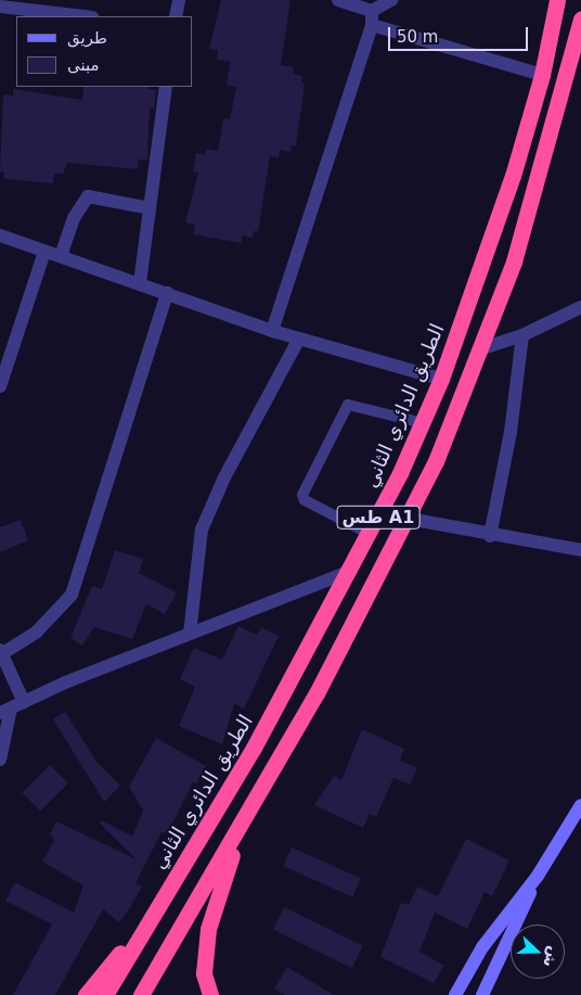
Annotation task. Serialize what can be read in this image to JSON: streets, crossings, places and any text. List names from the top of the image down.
{
  "streets": {
    "highway": ["الطريق الدائري الثاني", "طس A1"]
  },
  "legend": ["طريق", "مبنى"],
  "scale_bar": "50 m",
  "north": "right"
}
